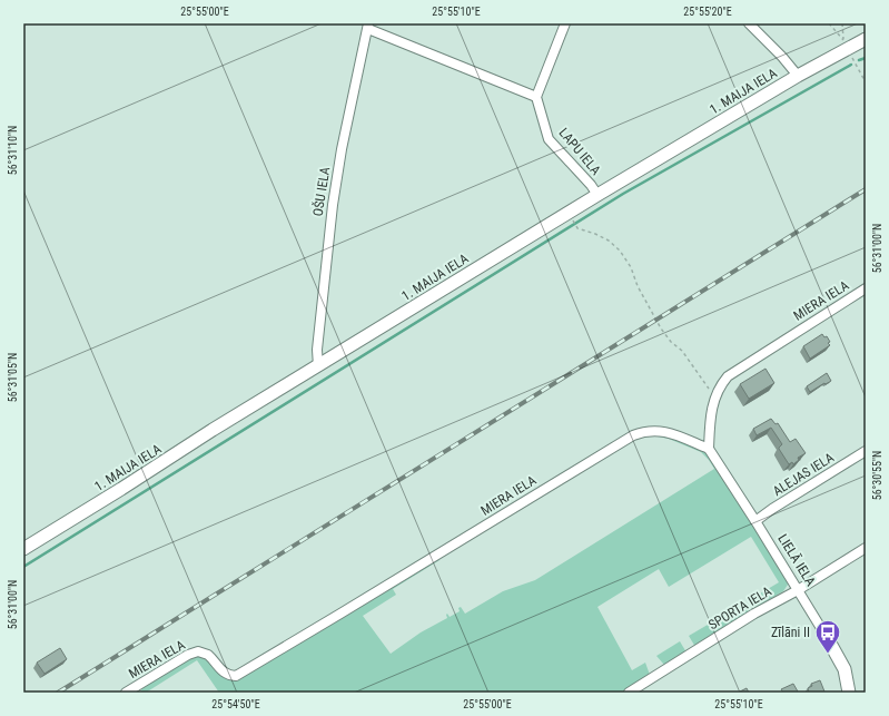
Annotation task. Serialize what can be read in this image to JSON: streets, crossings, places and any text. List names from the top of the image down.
{
  "streets": {
    "street": [
      "1. MAIJA IELA",
      "LAPU IELA",
      "OŠU IELA",
      "MIERA IELA",
      "ALEJAS IELA",
      "LIELĀ IELA",
      "SPORTA IELA"
    ]
  },
  "crossings": [
    ["1. MAIJA IELA", "LAPU IELA"],
    ["1. MAIJA IELA", "OŠU IELA"],
    ["MIERA IELA", "LIELĀ IELA"],
    ["ALEJAS IELA", "LIELĀ IELA"],
    ["LIELĀ IELA", "SPORTA IELA"]
  ],
  "places": {
    "bus stop": ["Zīlāni II"]
  },
  "coordinates": [
    "25°55'00\"E",
    "25°55'10\"E",
    "25°55'20\"E",
    "56°31'10\"N",
    "56°31'00\"N",
    "56°31'05\"N",
    "56°30'55\"N",
    "25°54'50\"E"
  ]
}
